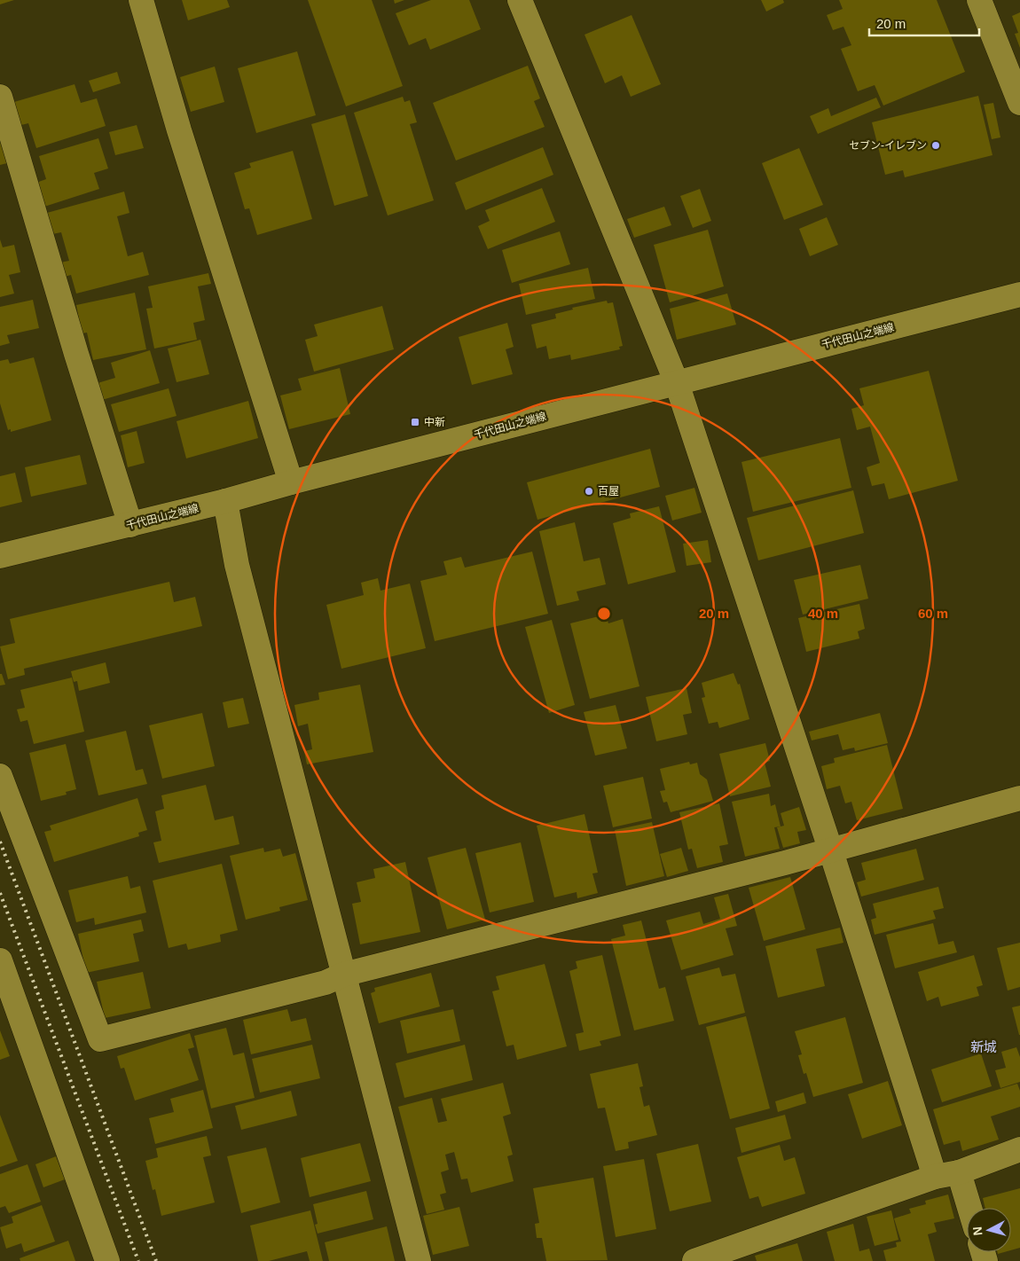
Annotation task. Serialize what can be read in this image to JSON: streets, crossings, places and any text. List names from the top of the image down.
{
  "streets": {
    "street": ["千代田山之端線"]
  },
  "districts": ["新城"],
  "places": {
    "other": ["セブン-イレブン", "百屋"],
    "transit": ["中新"]
  },
  "scale_bar": "20 m",
  "north": "left",
  "rings": ["20 m", "40 m", "60 m"]
}
